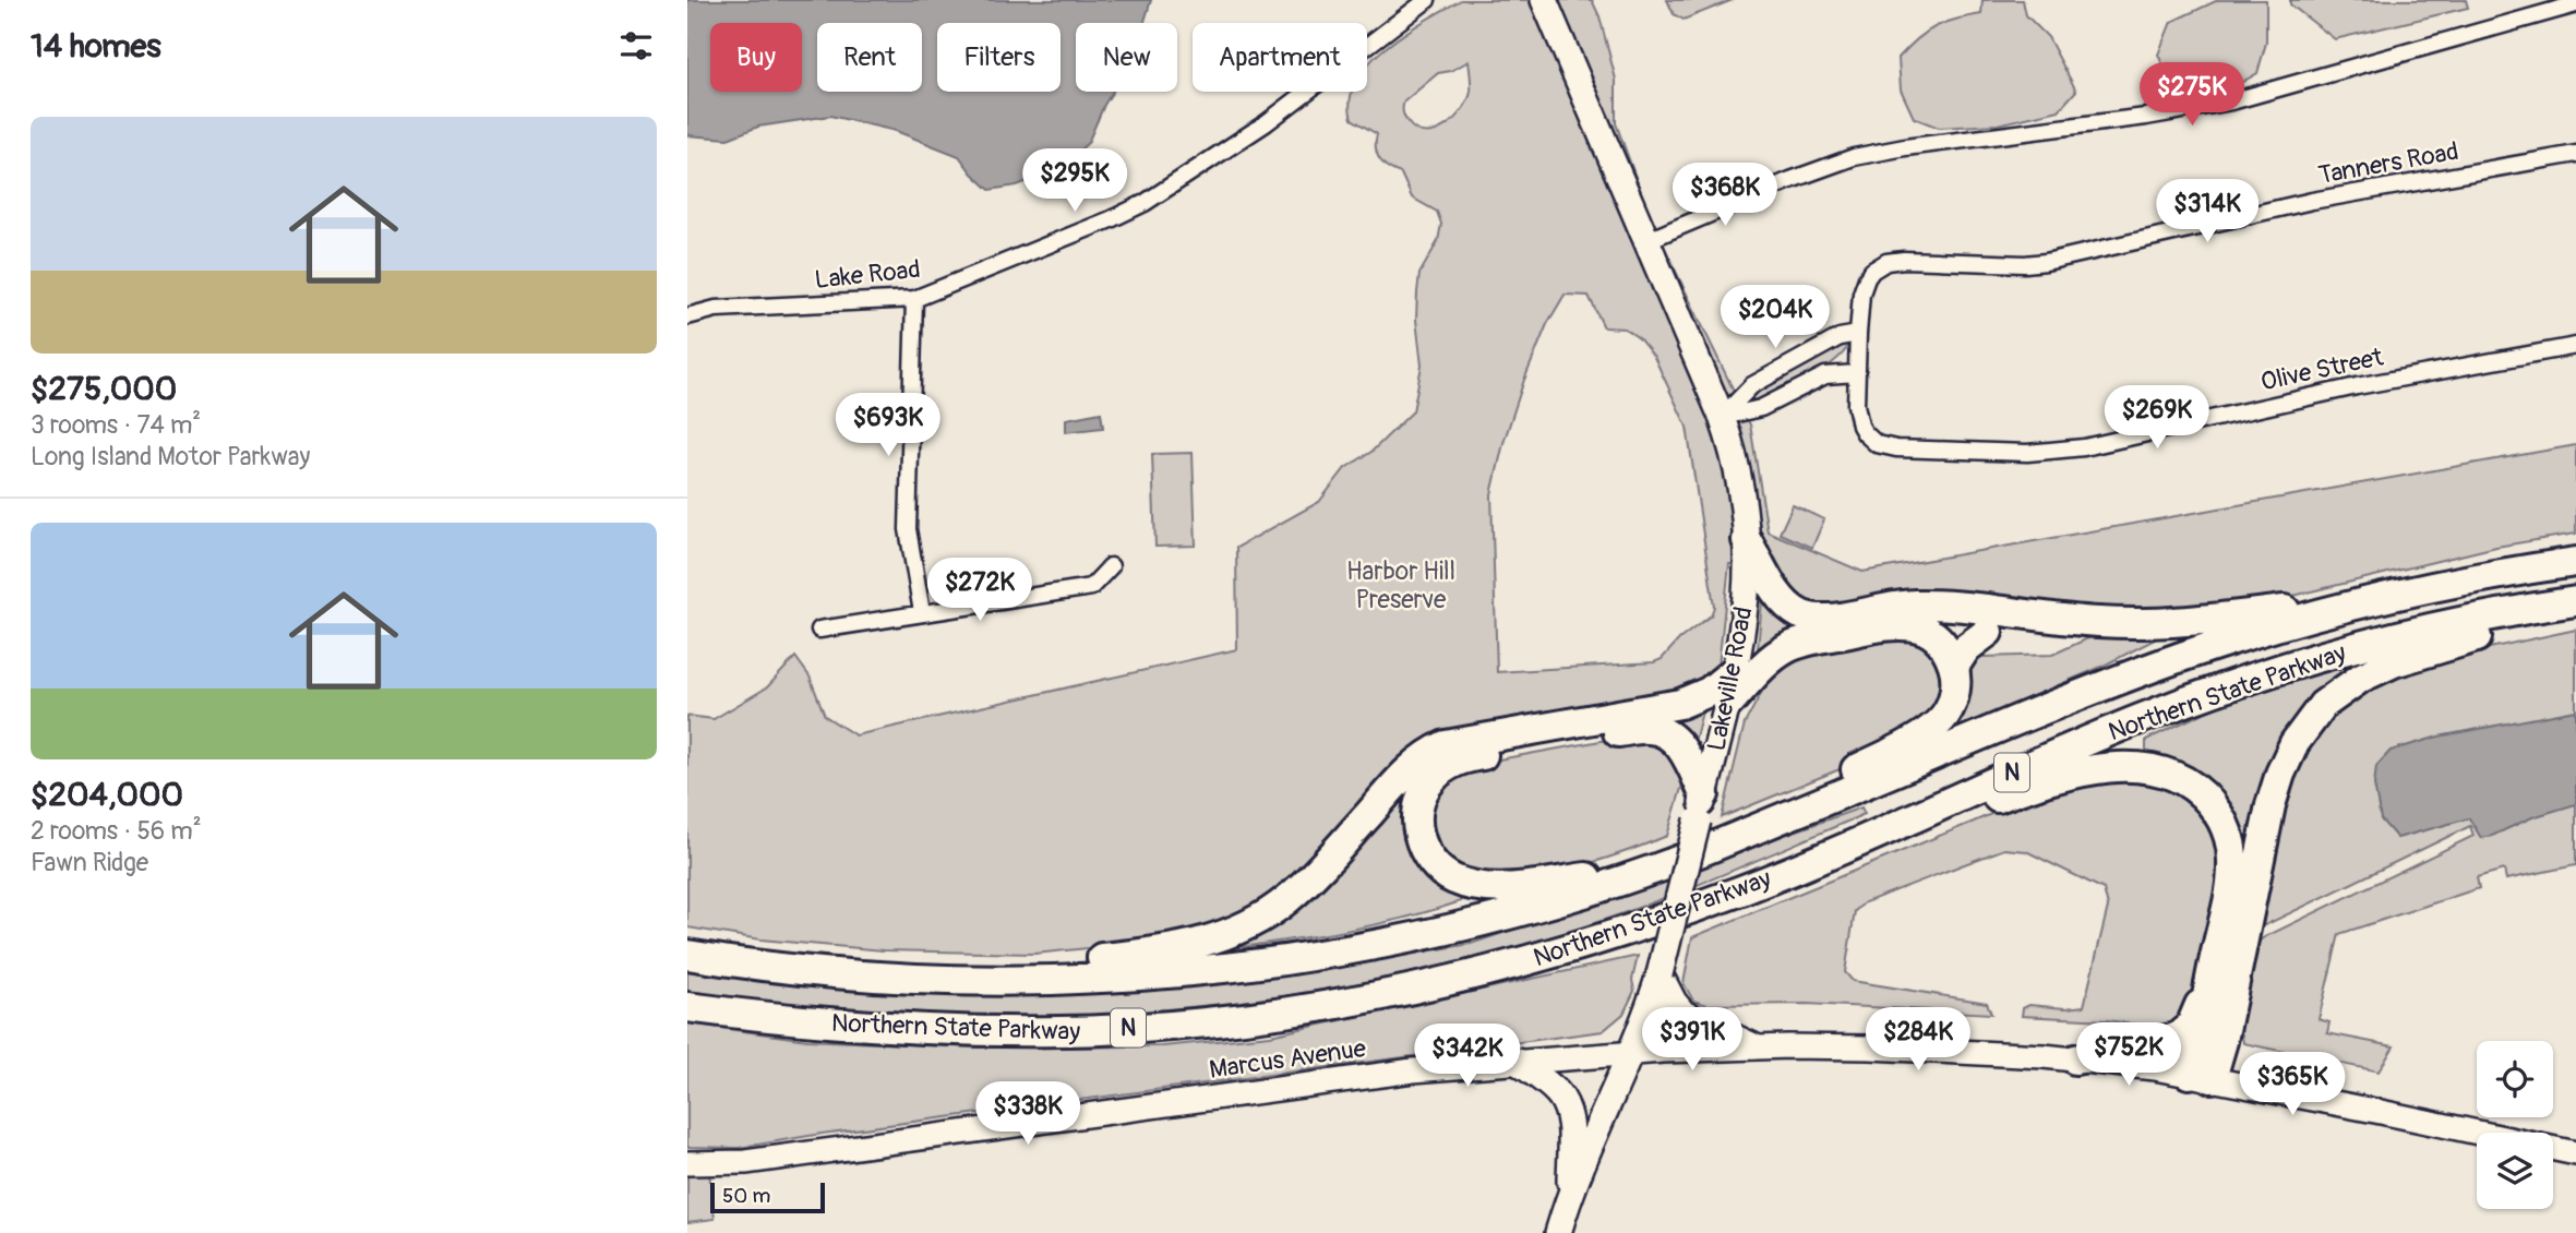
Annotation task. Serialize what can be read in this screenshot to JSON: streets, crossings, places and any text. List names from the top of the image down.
{
  "streets": {
    "highway": ["Northern State Parkway", "N"],
    "main road": ["Lakeville Road", "Marcus Avenue"],
    "street": ["Tanners Road", "Lake Road", "Olive Street"]
  },
  "crossings": [
    ["Tanners Road", "Olive Street"],
    ["Lakeville Road", "Marcus Avenue"]
  ],
  "parks": ["Harbor Hill Preserve"],
  "scale_bar": "50 m",
  "page": {
    "heading": "14 homes",
    "chip": [
      "Buy",
      "Rent",
      "Filters",
      "New",
      "Apartment"
    ],
    "price": [
      "$275K",
      "$295K",
      "$368K",
      "$314K",
      "$204K",
      "$269K",
      "$693K",
      "$272K",
      "$391K",
      "$284K",
      "$752K",
      "$342K",
      "$365K",
      "$338K"
    ],
    "list": [
      {
        "name": "$275,000",
        "note": "3 rooms · 74 m² · Long Island Motor Parkway"
      },
      {
        "name": "$204,000",
        "note": "2 rooms · 56 m² · Fawn Ridge"
      }
    ],
    "scale": "50 m"
  }
}
